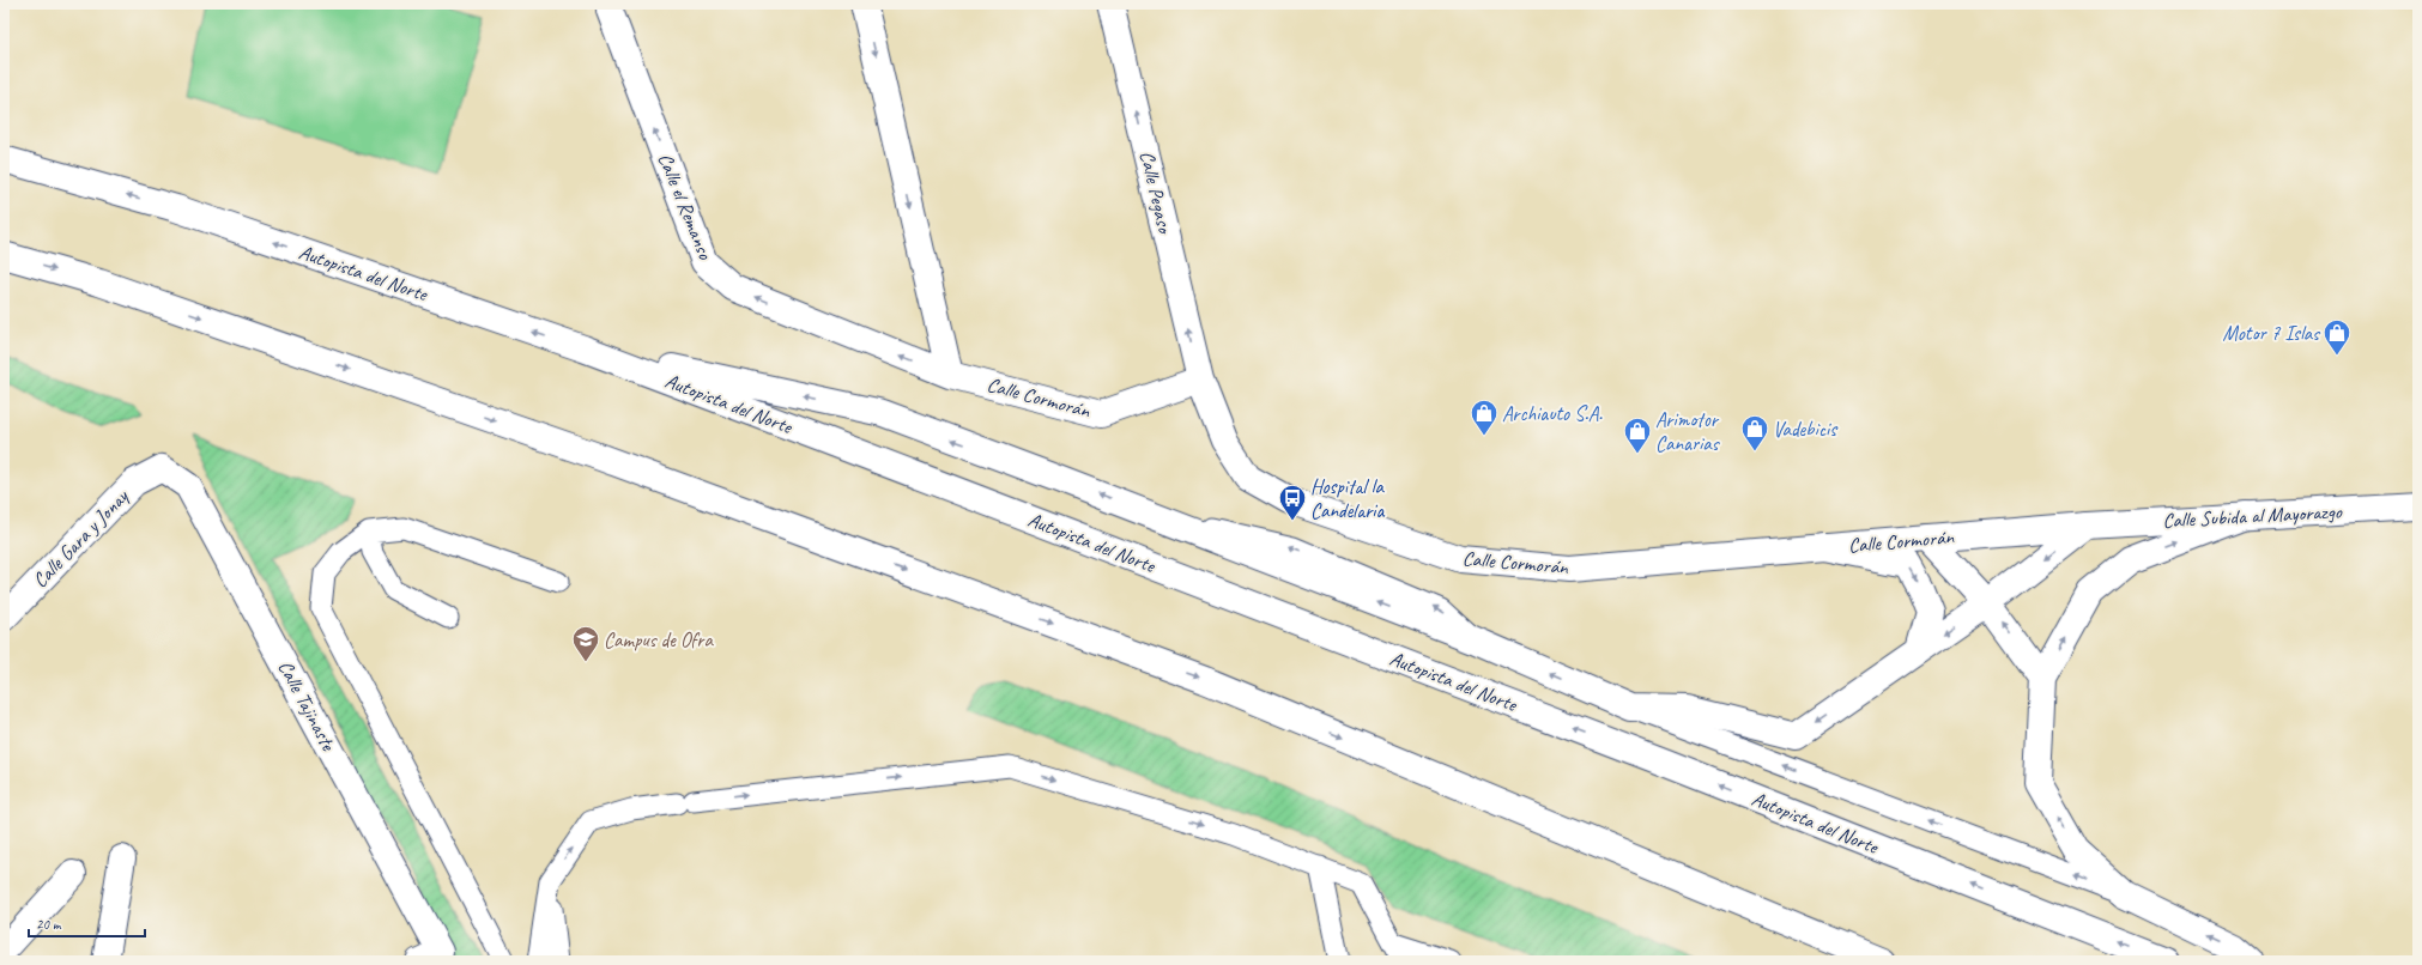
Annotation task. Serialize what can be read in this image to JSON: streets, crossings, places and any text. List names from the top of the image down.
{
  "streets": {
    "main road": [
      "Calle Pegaso",
      "Calle el Remanso",
      "Autopista del Norte",
      "Calle Cormorán",
      "Calle Subida al Mayorazgo",
      "Calle Gara y Jonay",
      "Calle Tajinaste"
    ]
  },
  "crossings": [
    ["Calle Pegaso", "Calle Cormorán"],
    ["Calle el Remanso", "Calle Cormorán"],
    ["Calle Cormorán", "Calle Subida al Mayorazgo"],
    ["Calle Gara y Jonay", "Calle Tajinaste"]
  ],
  "one_way": ["Calle Pegaso", "Calle el Remanso"],
  "places": {
    "shop": [
      "Motor 7 Islas",
      "Archiauto S.A.",
      "Vadebicis",
      "Arimotor Canarias"
    ],
    "bus stop": ["Hospital la Candelaria"],
    "school or university": ["Campus de Ofra"]
  },
  "scale_bar": "20 m"
}
